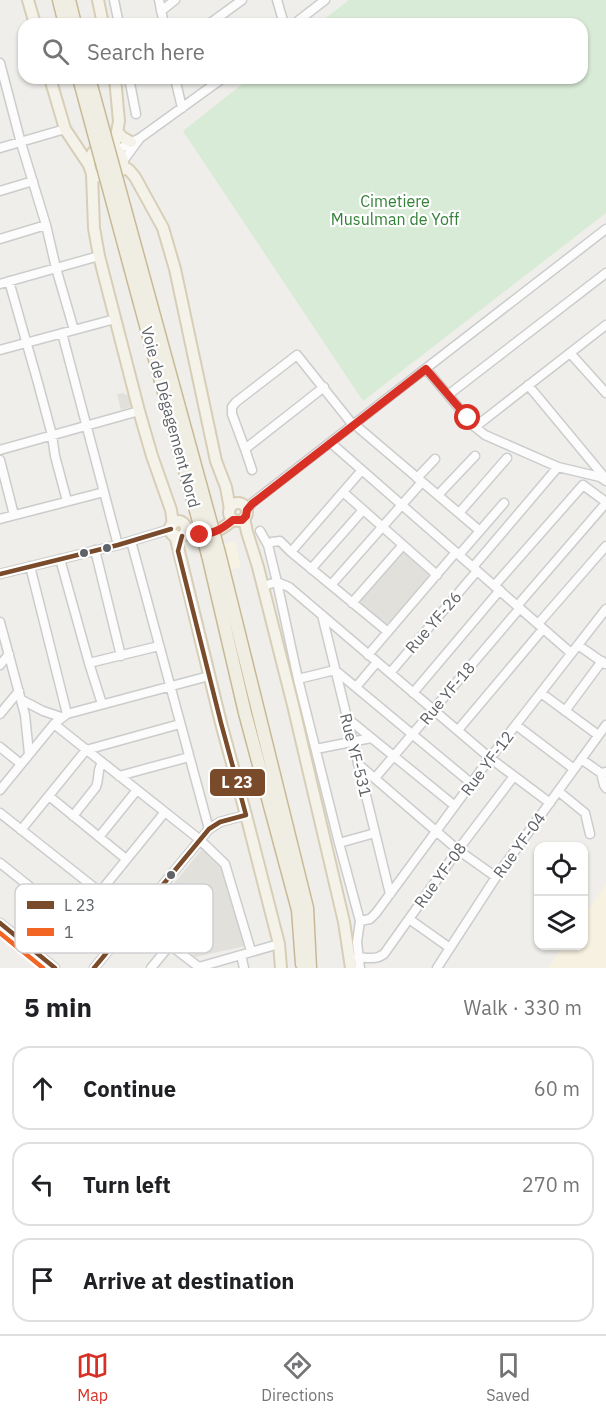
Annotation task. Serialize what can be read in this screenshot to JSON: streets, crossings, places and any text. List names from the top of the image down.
{
  "streets": {
    "highway": ["Voie de Dégagement Nord"],
    "street": [
      "Rue YF-26",
      "Rue YF-18",
      "Rue YF-531",
      "Rue YF-12",
      "Rue YF-04",
      "Rue YF-08"
    ]
  },
  "crossings": [
    ["Rue YF-531", "Rue YF-12"]
  ],
  "parks": ["Cimetiere Musulman de Yoff"],
  "lines": ["transit line 1"],
  "legend": ["L 23", "1"],
  "page": {
    "search": "Search here",
    "heading": ["5 min", "Walk · 330 m"],
    "list": [
      ["Continue", "60 m"],
      ["Turn left", "270 m"],
      "Arrive at destination"
    ],
    "nav": ["Map", "Directions", "Saved"]
  }
}
